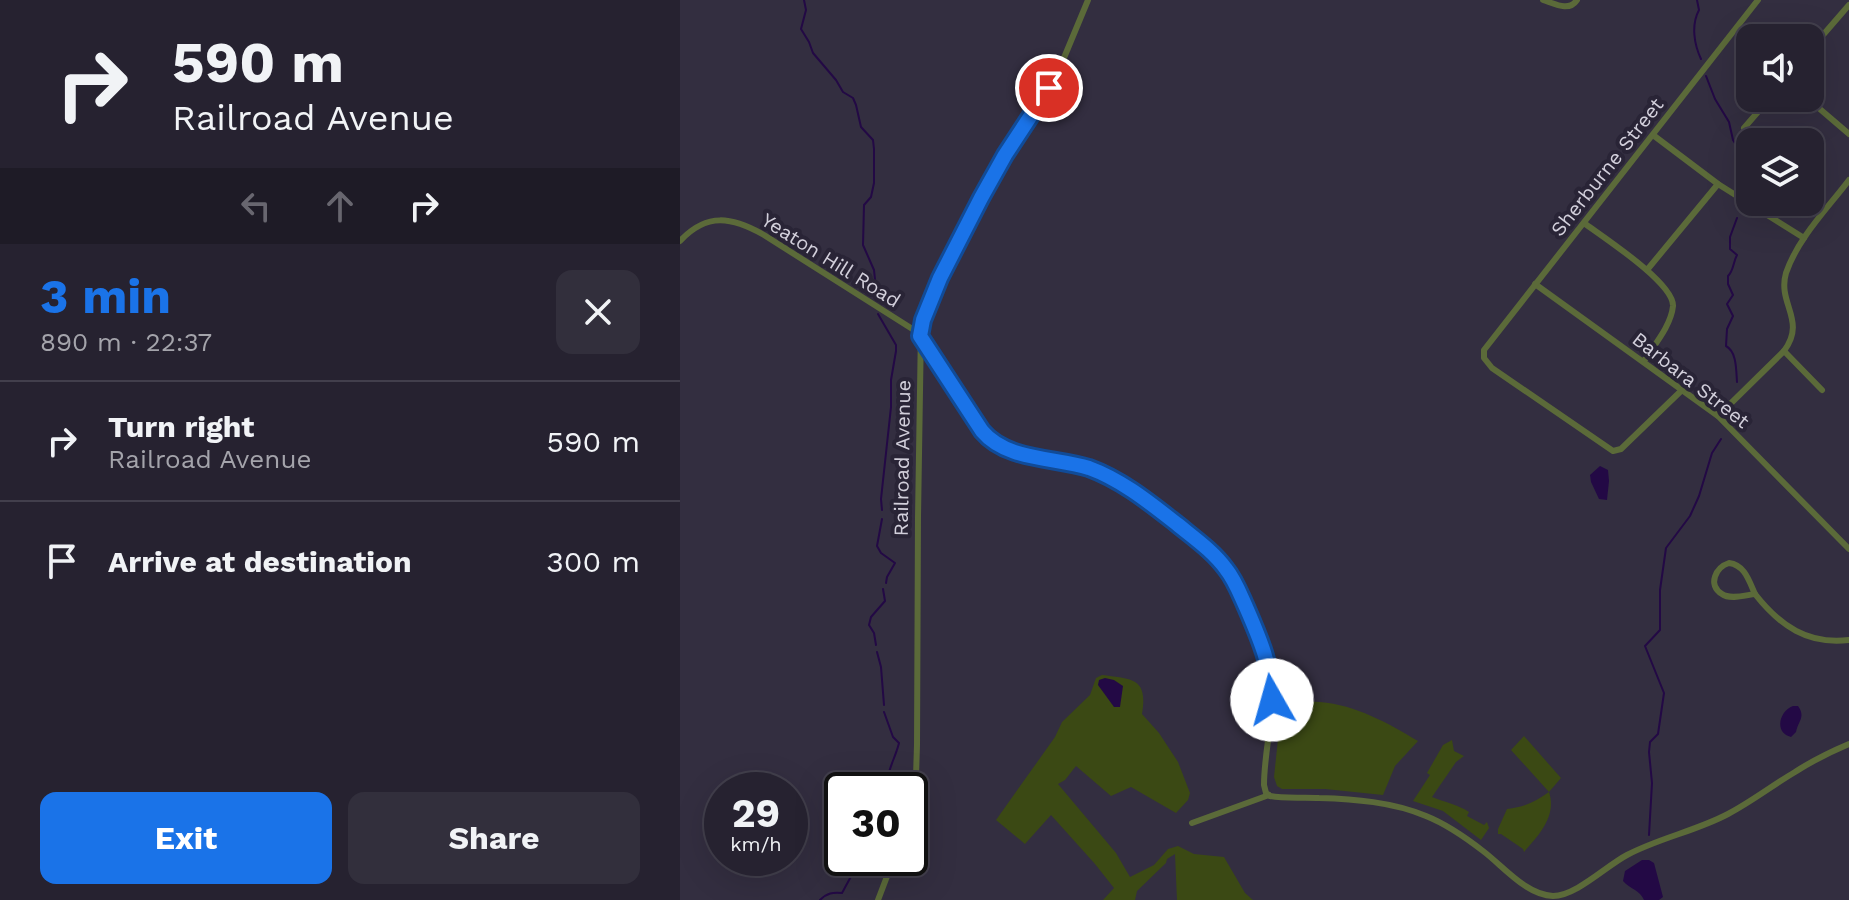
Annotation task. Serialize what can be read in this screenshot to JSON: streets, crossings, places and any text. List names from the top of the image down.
{
  "streets": {
    "street": [
      "Sherburne Street",
      "Yeaton Hill Road",
      "Barbara Street",
      "Railroad Avenue"
    ]
  },
  "crossings": [
    ["Sherburne Street", "Barbara Street"],
    ["Yeaton Hill Road", "Railroad Avenue"]
  ],
  "page": {
    "turn": ["590 m", "Railroad Avenue"],
    "heading": ["3 min", "890 m · 22:37"],
    "list": [
      {
        "name": "Turn right",
        "note": "Railroad Avenue",
        "value": "590 m"
      },
      {
        "name": "Arrive at destination",
        "value": "300 m"
      }
    ],
    "speed": "29 km/h",
    "limit": "30",
    "buttons": ["Exit", "Share"]
  }
}
